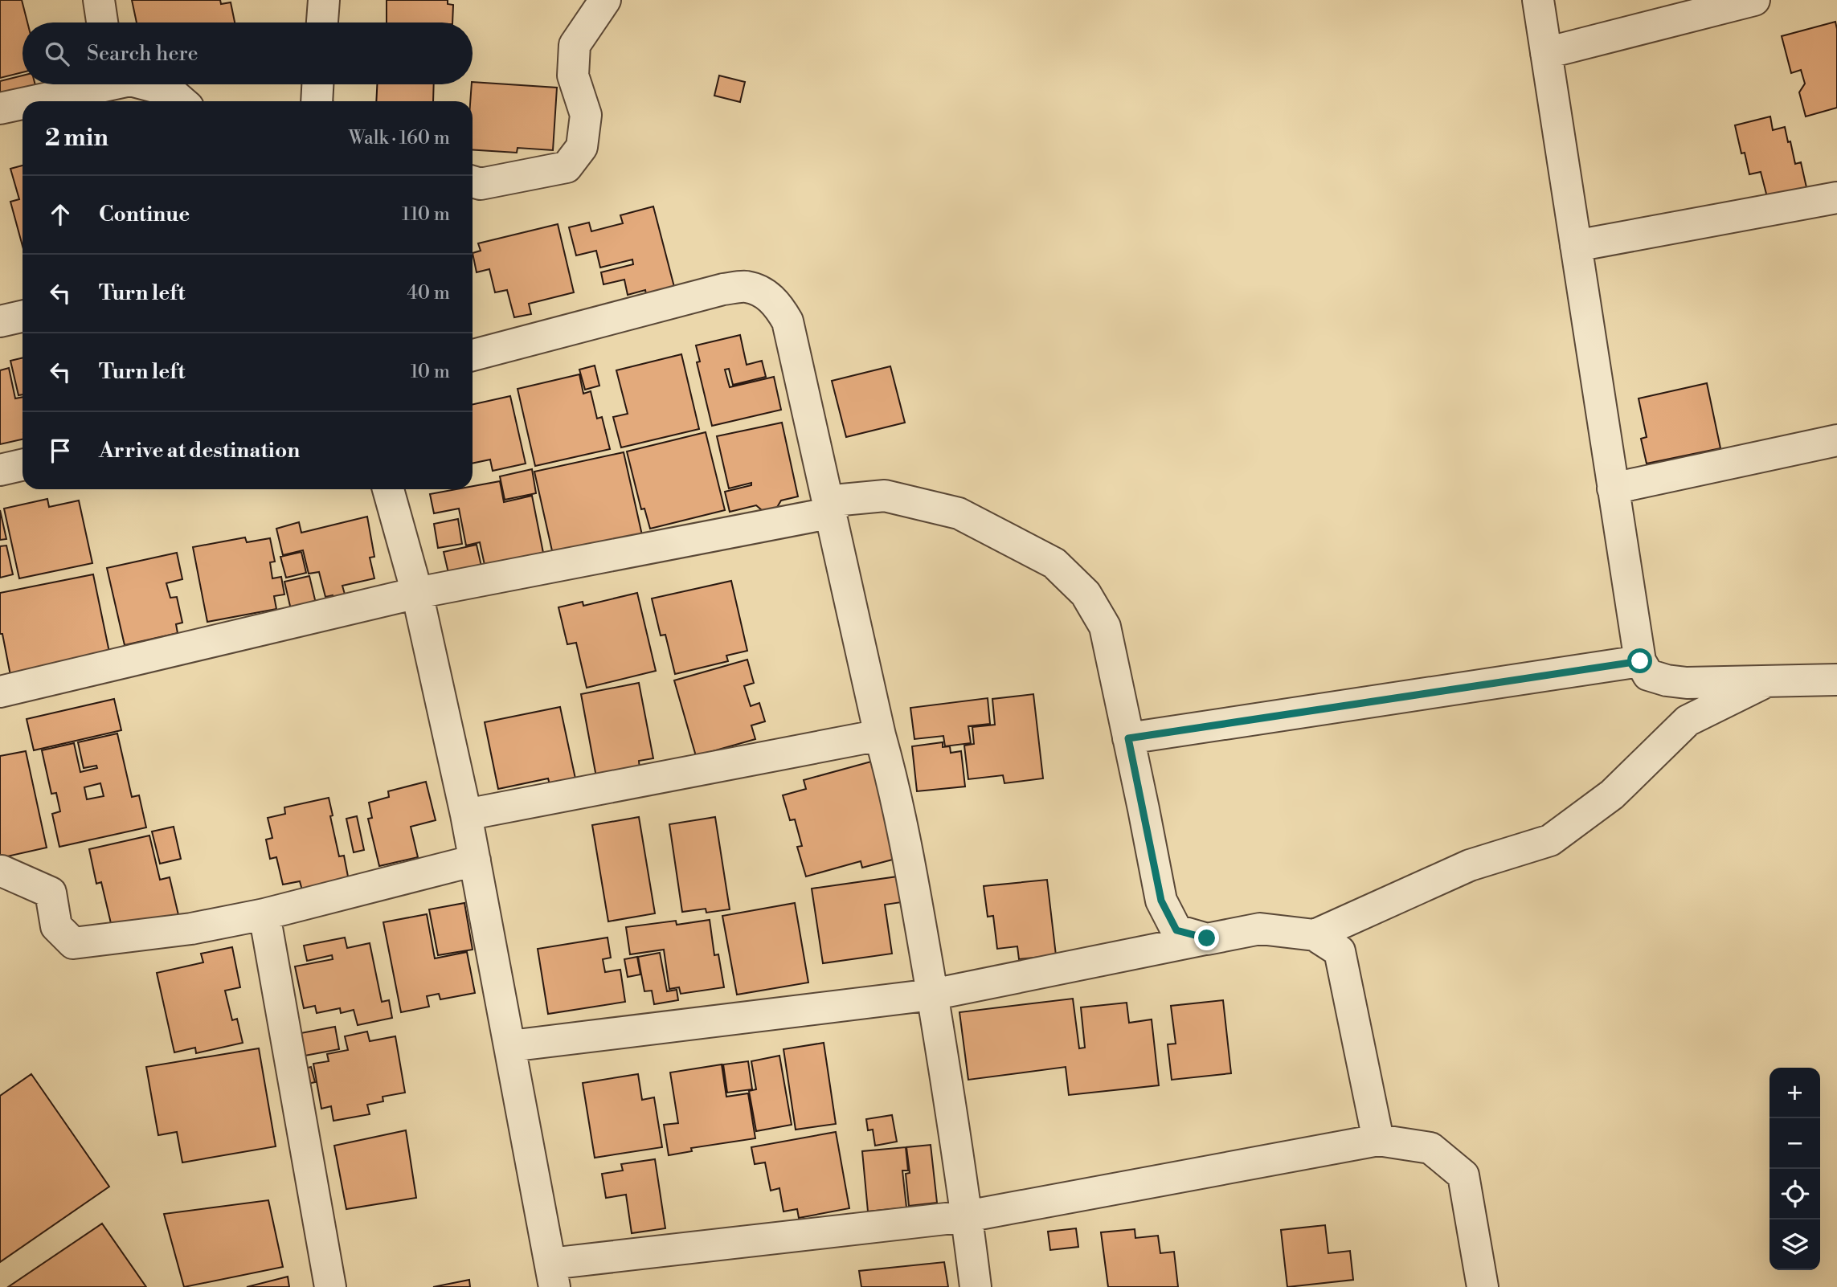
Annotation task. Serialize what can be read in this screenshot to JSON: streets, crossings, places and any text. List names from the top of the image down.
{
  "page": {
    "search": "Search here",
    "heading": ["2 min", "Walk · 160 m"],
    "list": [
      ["Continue", "110 m"],
      ["Turn left", "40 m"],
      ["Turn left", "10 m"],
      "Arrive at destination"
    ],
    "map_buttons": ["+", "−"]
  }
}
